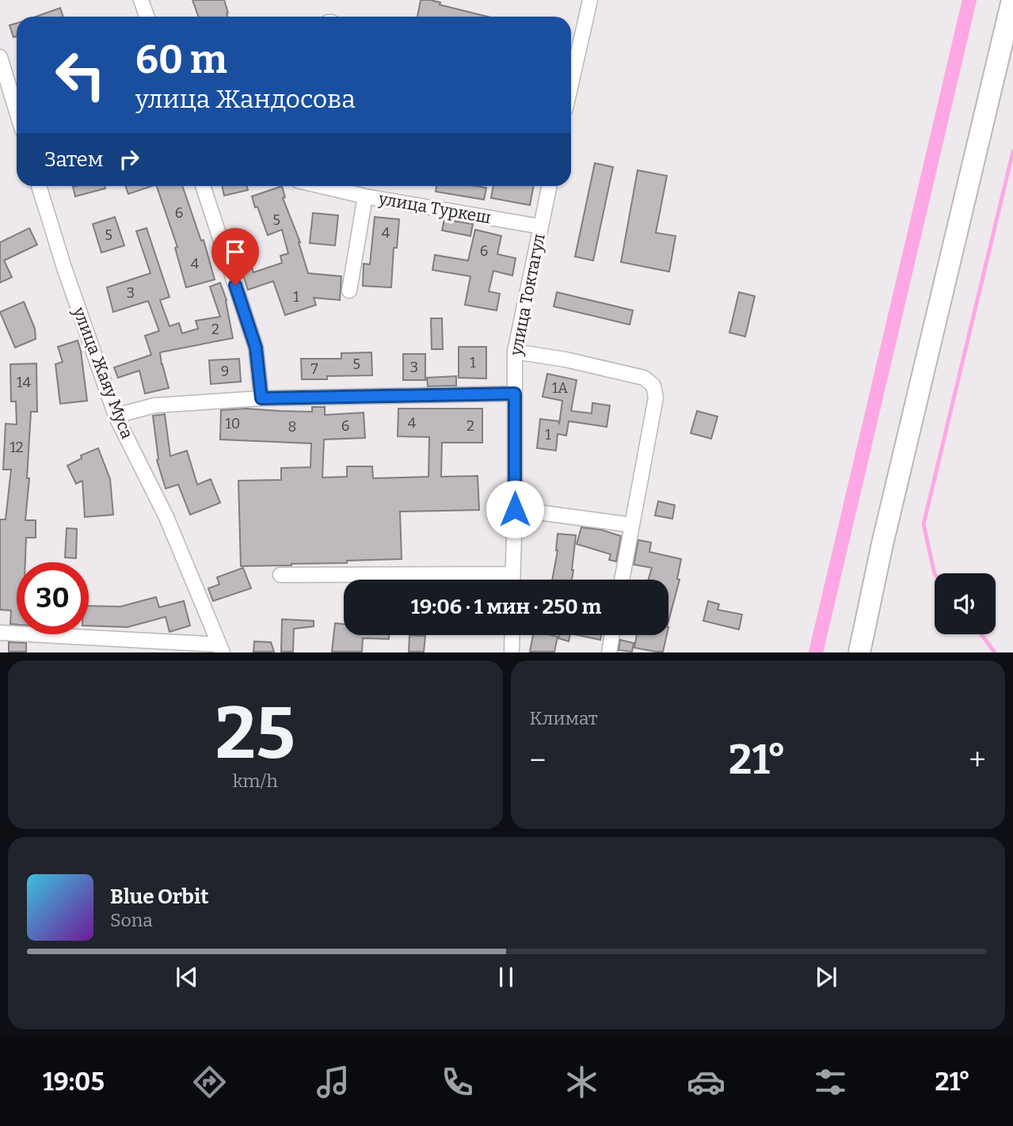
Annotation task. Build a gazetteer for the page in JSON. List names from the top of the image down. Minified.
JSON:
{"streets":{"street":["улица Туркеш","улица Токтагул","улица Жаяу Муса"]},"crossings":[["улица Туркеш","улица Токтагул"]],"house_numbers":["6","5","4","5","6","4","3","1","2","1","5","3","7","9","14","1А","4","10","6","2","8","1","12"],"page":{"turn":["60 m","улица Жандосова"],"then":"Затем","limit":"30","trip":"19:06 · 1 мин · 250 m","tile":[["25","km/h"],"Климат"],"heat":["−","21°","+"],"song":["Blue Orbit","Sona"],"tabs":["19:05","21°"]}}
